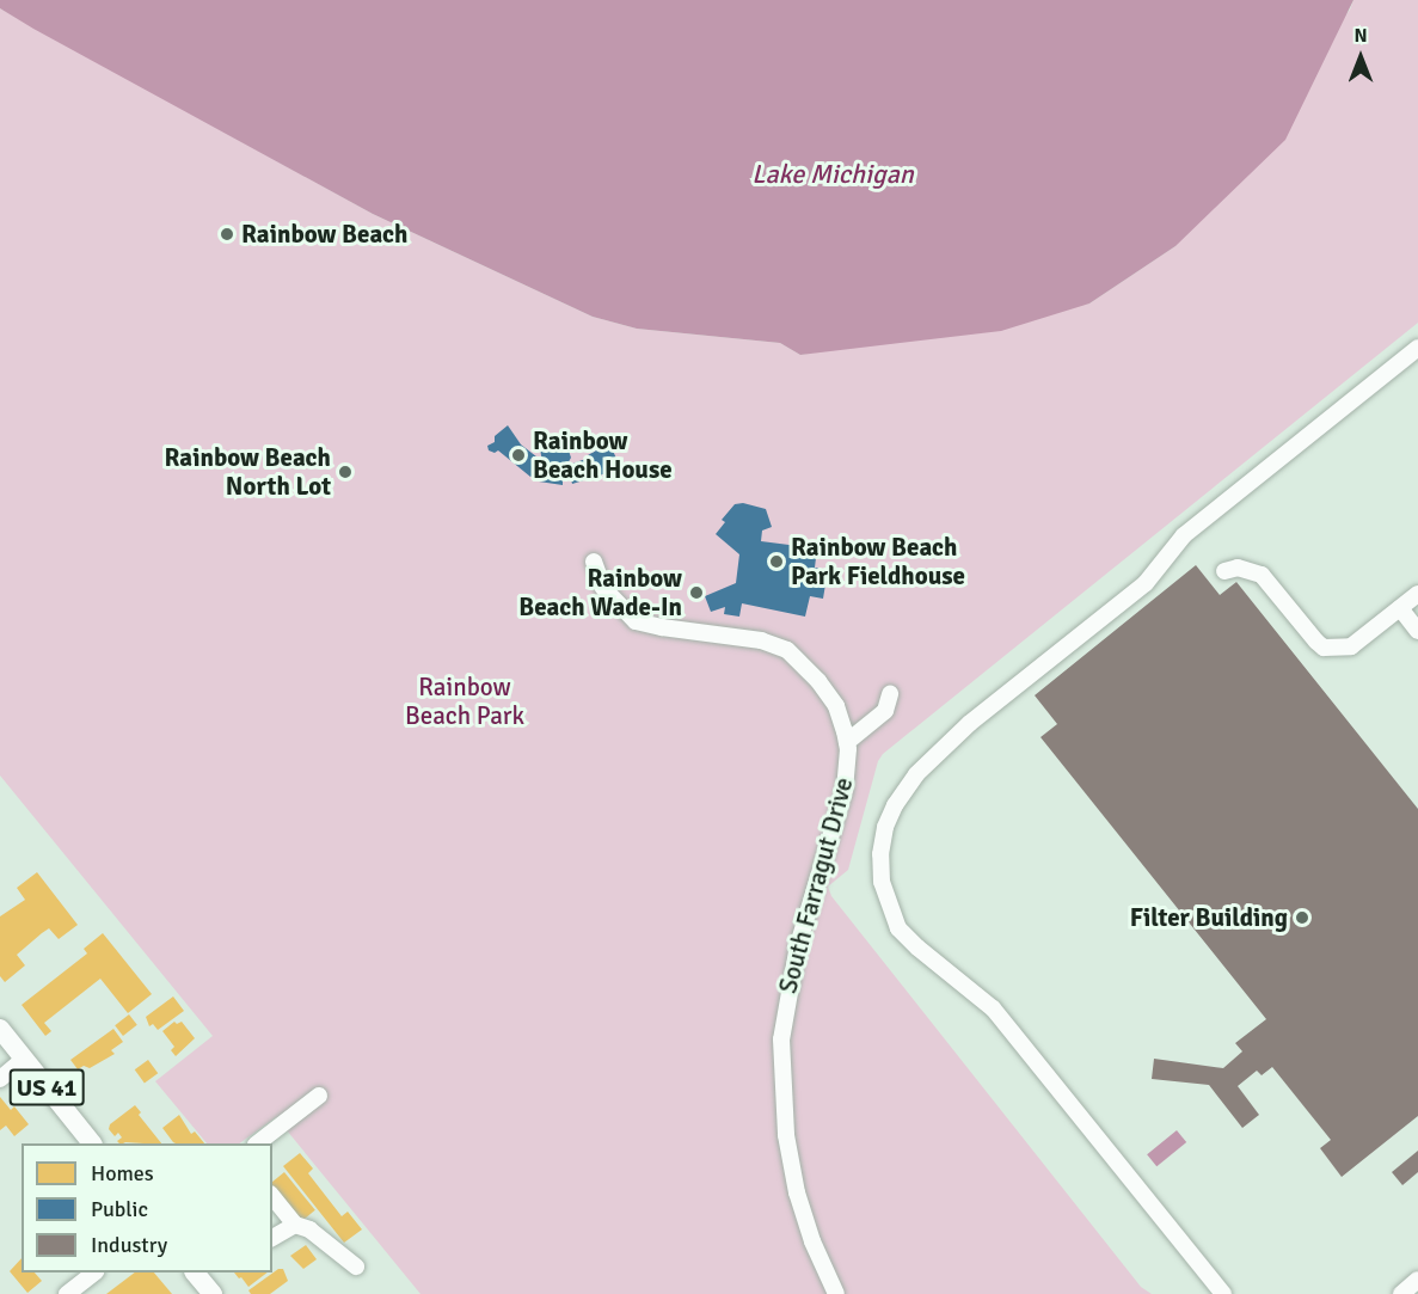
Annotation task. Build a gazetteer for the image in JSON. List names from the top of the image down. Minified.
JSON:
{"streets":{"main road":["US 41"],"street":["South Farragut Drive"]},"water":["Lake Michigan"],"parks":["Rainbow Beach Park"],"places":["Rainbow Beach","Rainbow Beach House","Rainbow Beach North Lot","Rainbow Beach Park Fieldhouse","Rainbow Beach Wade-In","Filter Building"],"legend":["Homes","Public","Industry"],"north":"top"}
